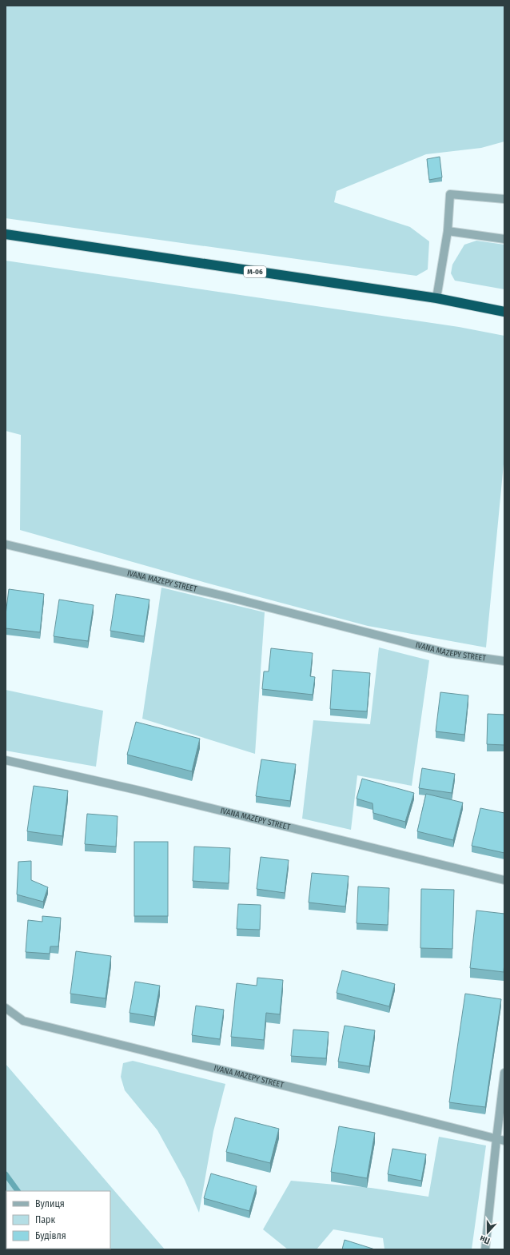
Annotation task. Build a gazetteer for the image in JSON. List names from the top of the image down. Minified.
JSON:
{"streets":{"highway":["М-06"],"street":["IVANA MAZEPY STREET"]},"legend":["Вулиця","Парк","Будівля"],"north":"bottom"}
